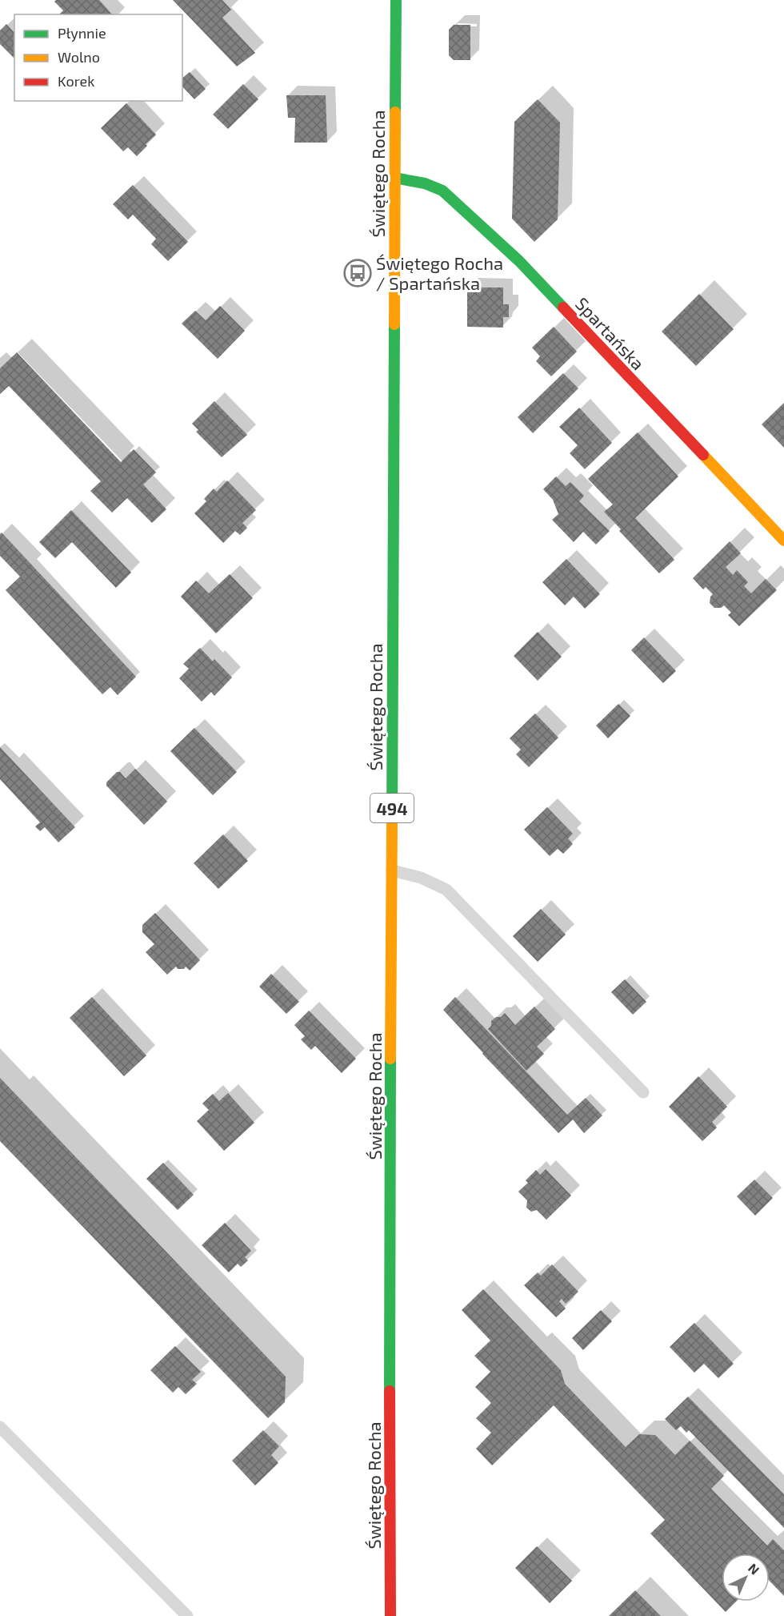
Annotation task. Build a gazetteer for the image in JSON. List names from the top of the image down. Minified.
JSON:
{"streets":{"main road":["Świętego Rocha","Spartańska","494"]},"crossings":[["Świętego Rocha","Spartańska"]],"places":{"bus stop":["Świętego Rocha / Spartańska"]},"legend":["Płynnie","Wolno","Korek"],"north":"top right"}
